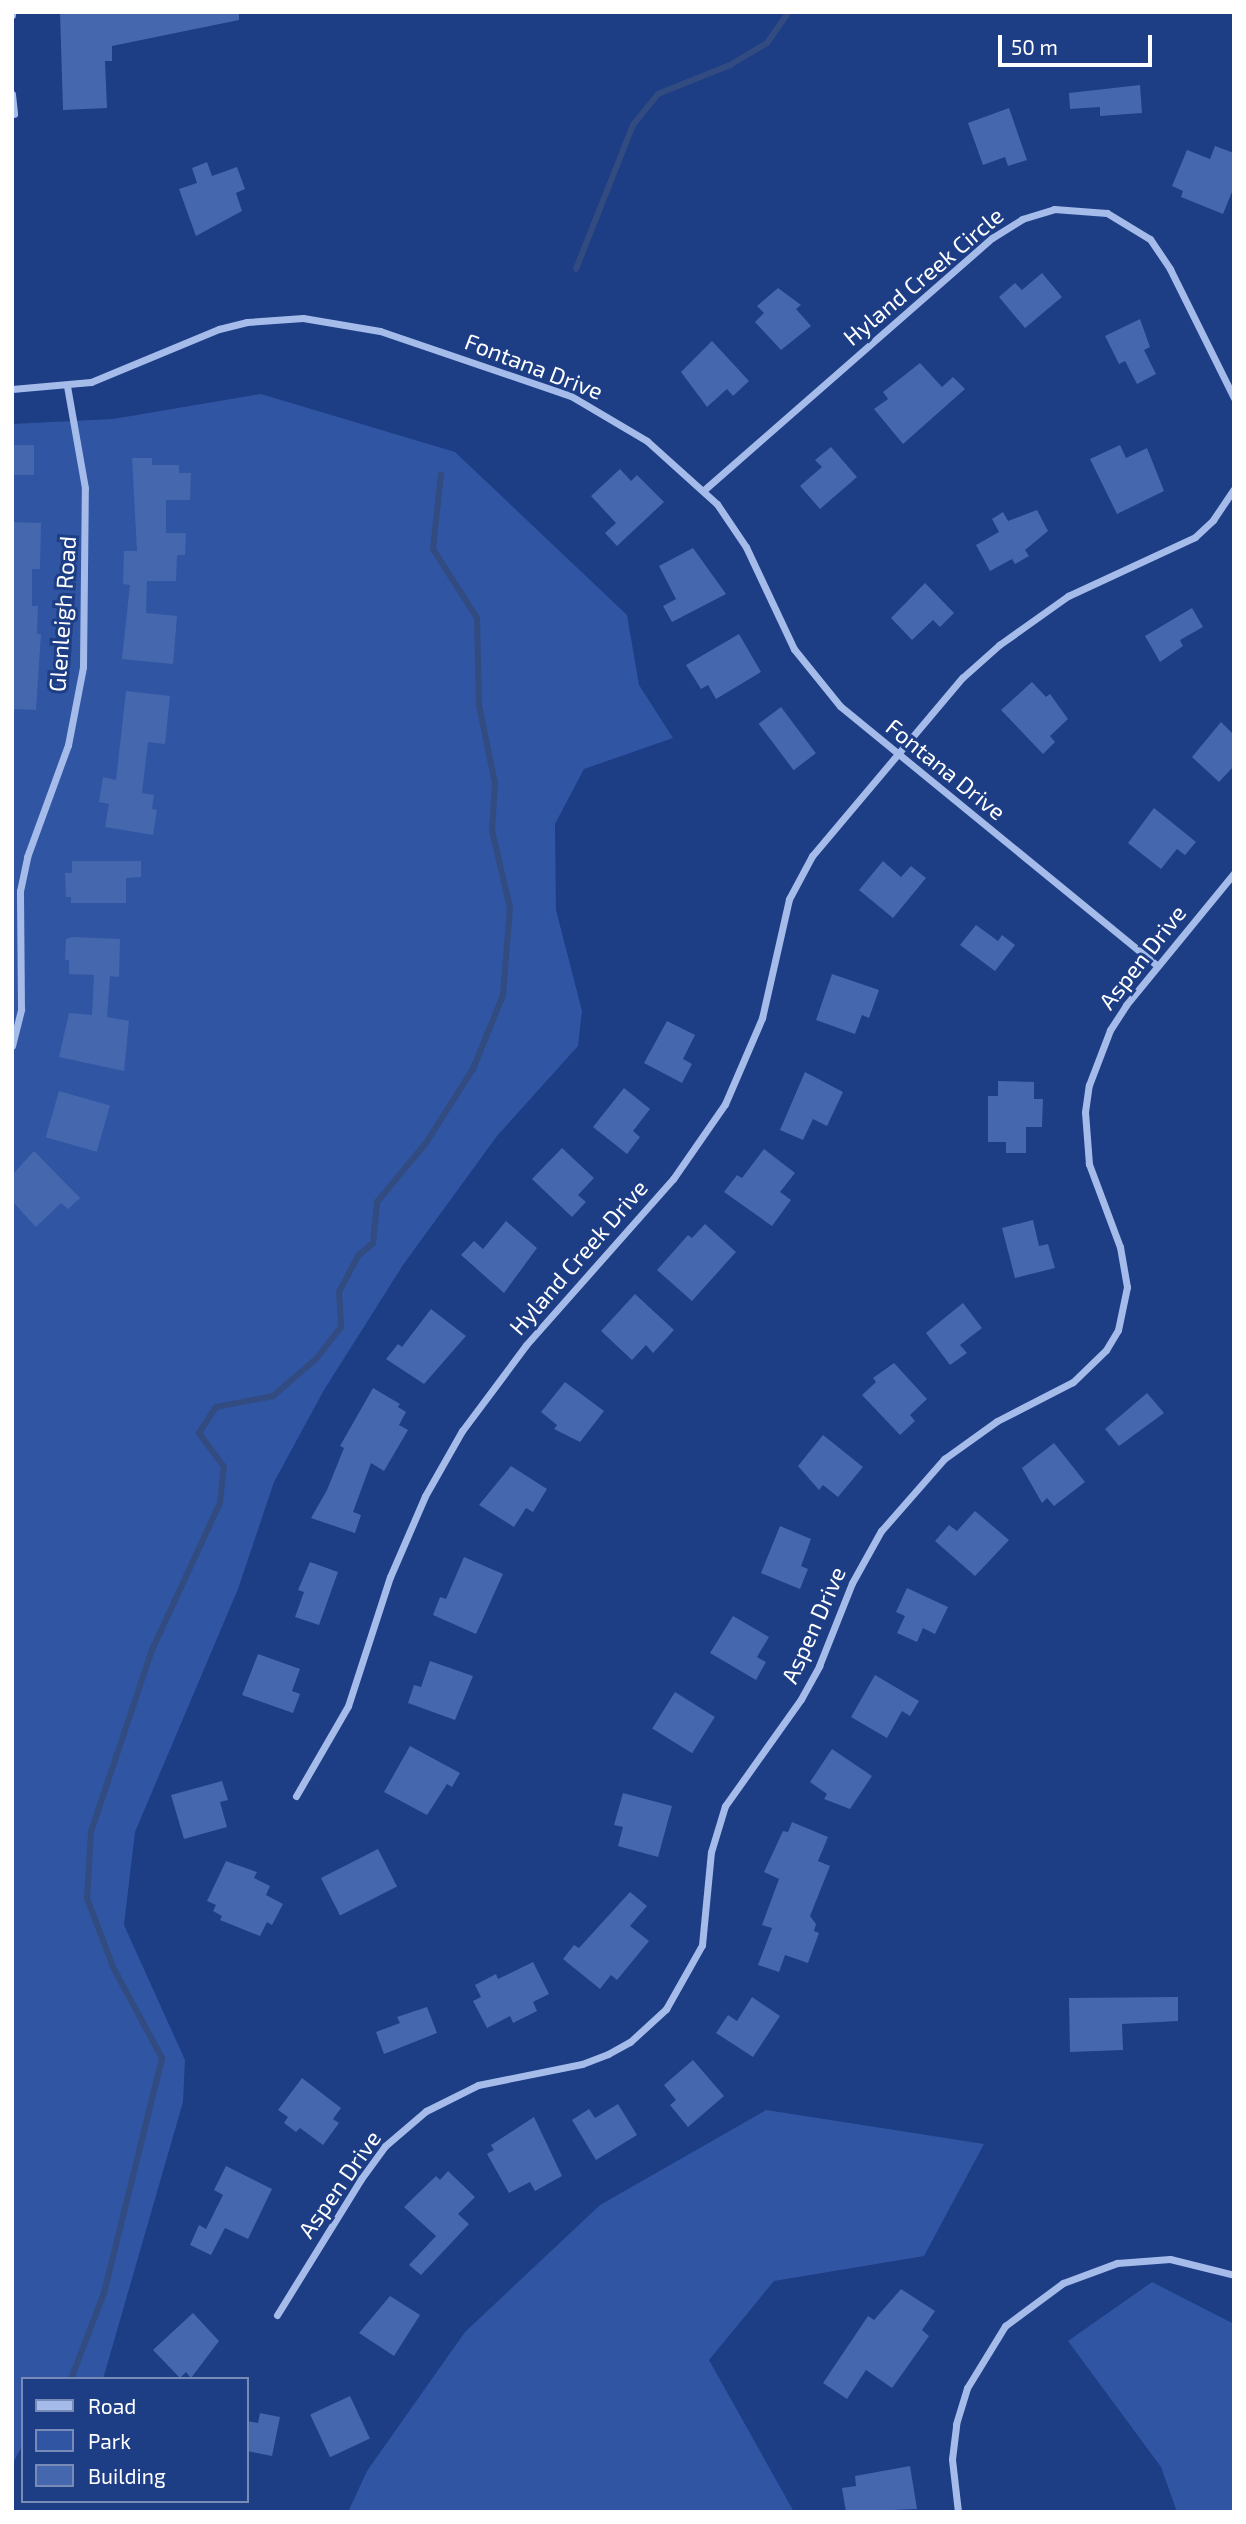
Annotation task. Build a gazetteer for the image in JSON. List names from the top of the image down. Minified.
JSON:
{"streets":{"street":["Hyland Creek Circle","Fontana Drive","Glenleigh Road","Aspen Drive","Hyland Creek Drive"]},"crossings":[["Hyland Creek Circle","Fontana Drive"],["Fontana Drive","Glenleigh Road"],["Fontana Drive","Aspen Drive"],["Fontana Drive","Hyland Creek Drive"]],"legend":["Road","Park","Building"],"scale_bar":"50 m"}
